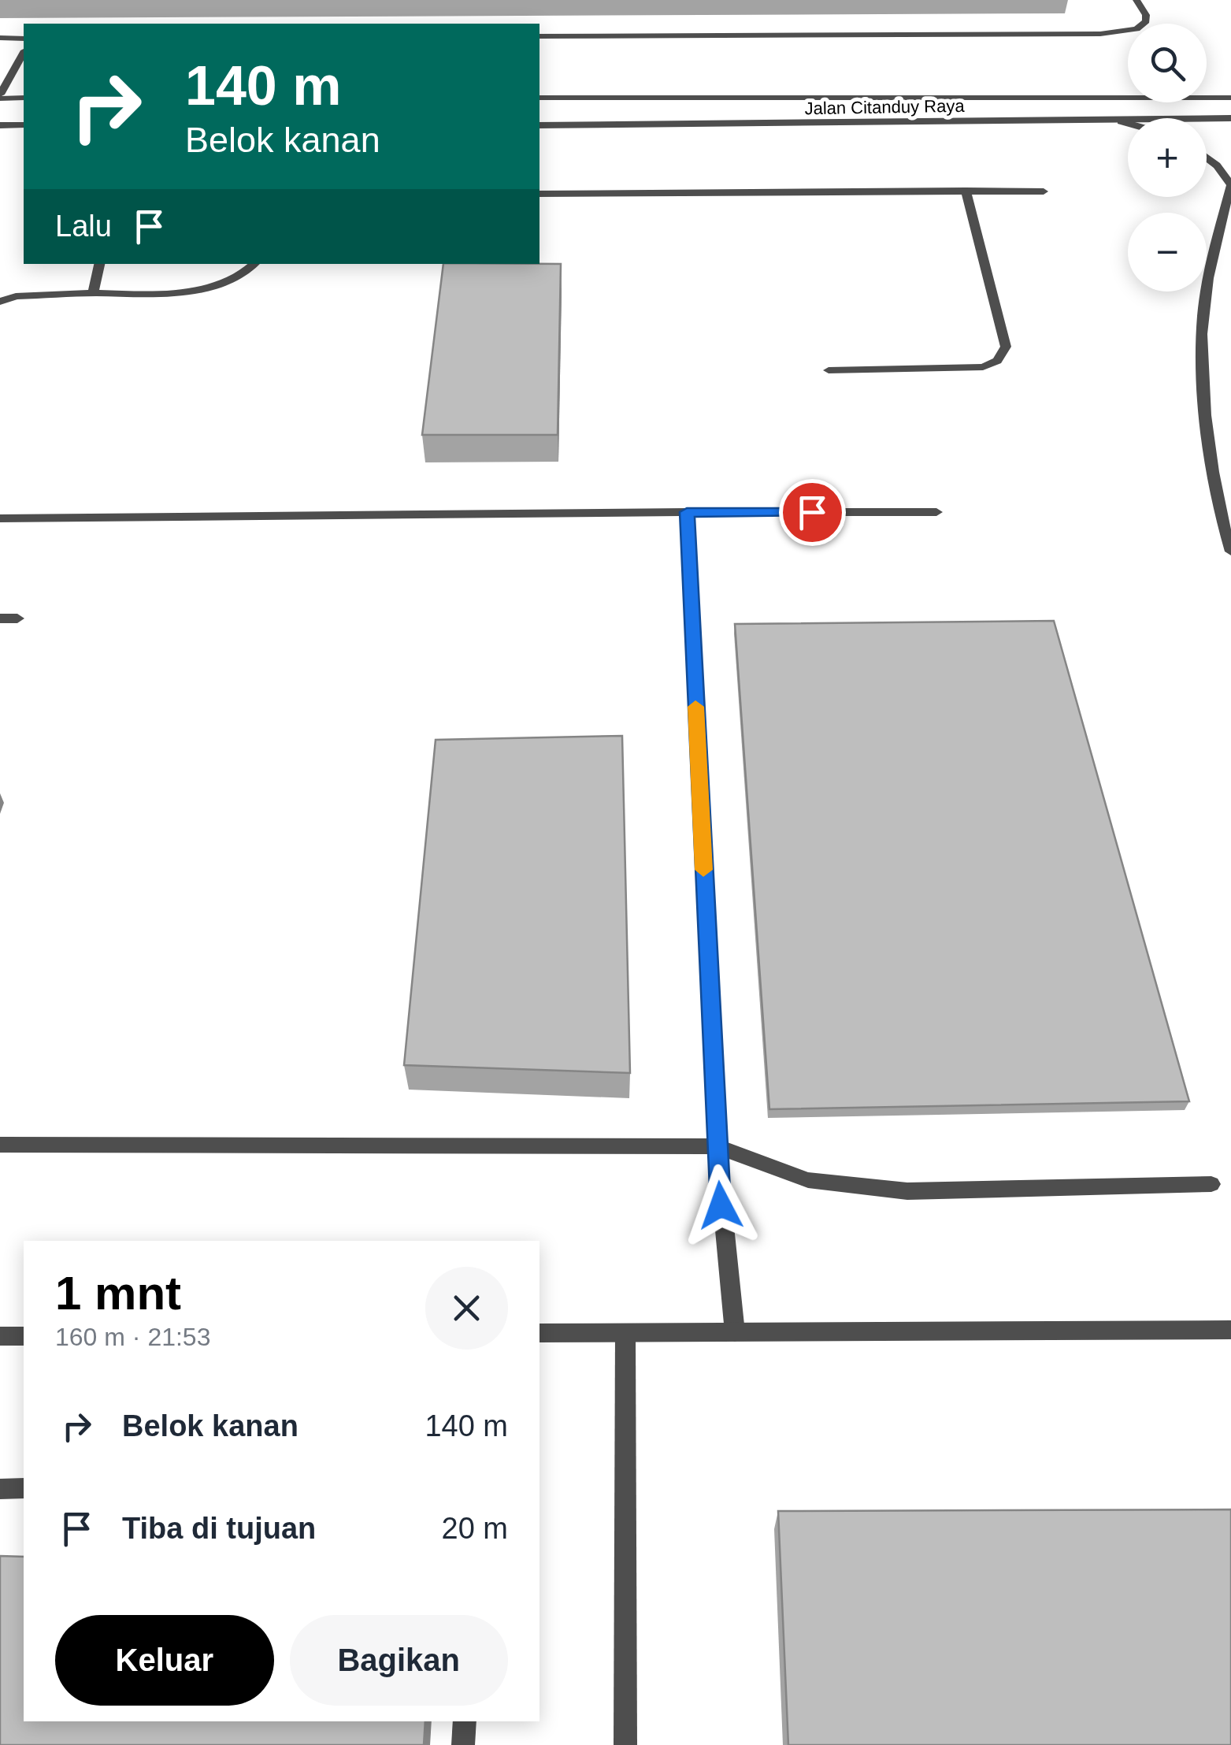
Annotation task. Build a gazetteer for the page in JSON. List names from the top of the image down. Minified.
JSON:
{"streets":{"street":["Jalan Citanduy Raya"]},"page":{"map_buttons":["+","−"],"turn":["140 m","Belok kanan"],"then":"Lalu","heading":["1 mnt","160 m · 21:53"],"list":[{"name":"Belok kanan","value":"140 m"},{"name":"Tiba di tujuan","value":"20 m"}],"buttons":["Keluar","Bagikan"]}}
